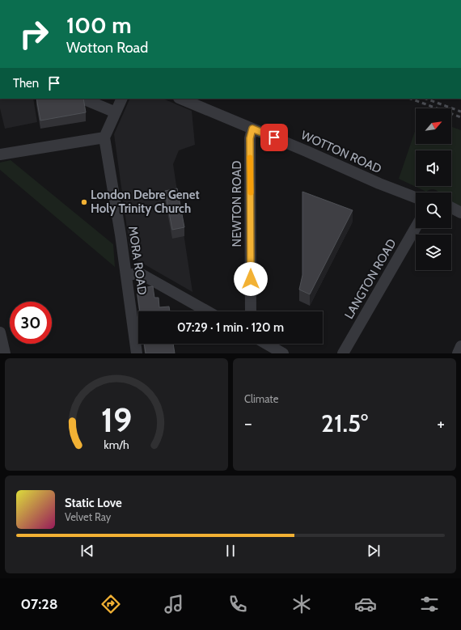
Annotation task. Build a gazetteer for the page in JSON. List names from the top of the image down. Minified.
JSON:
{"streets":{"street":["WOTTON ROAD","NEWTON ROAD","MORA ROAD","LANGTON ROAD"]},"crossings":[["WOTTON ROAD","NEWTON ROAD"]],"places":["London Debre Genet Holy Trinity Church"],"north":"top right","page":{"turn":["100 m","Wotton Road"],"then":"Then","limit":"30","trip":"07:29 · 1 min · 120 m","tile":"Climate","heat":["−","21.5°","+"],"song":["Static Love","Velvet Ray"],"tabs":"07:28","gauge":["19","km/h"]}}
